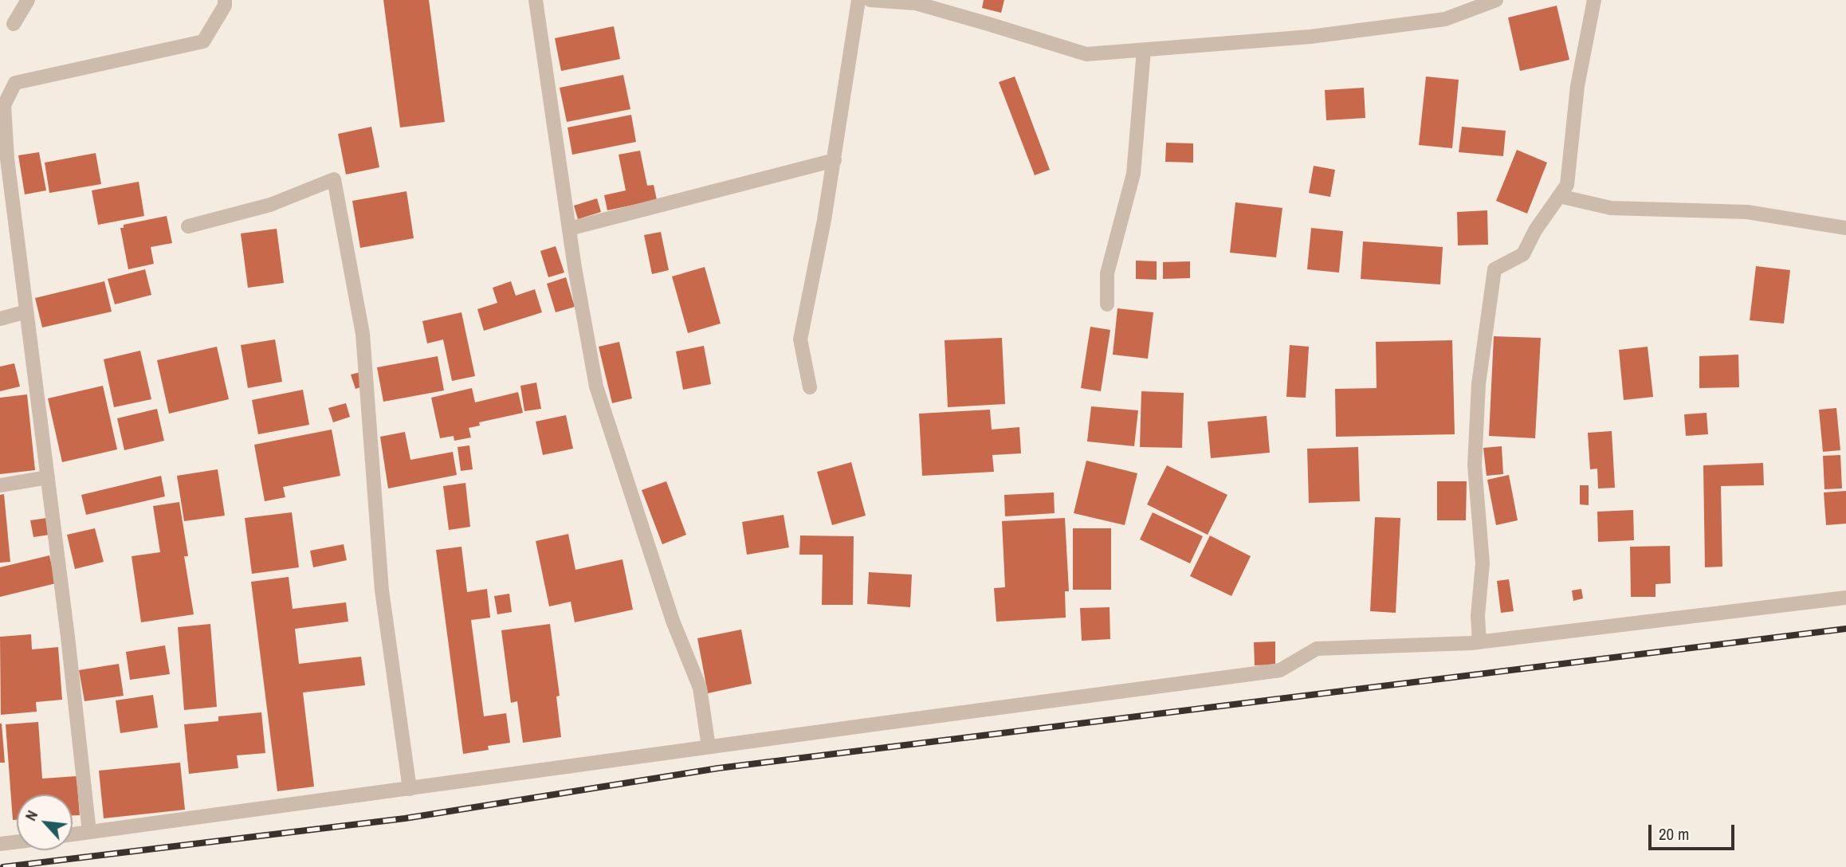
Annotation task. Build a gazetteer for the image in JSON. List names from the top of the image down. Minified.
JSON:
{"scale_bar":"20 m","north":"top left"}
